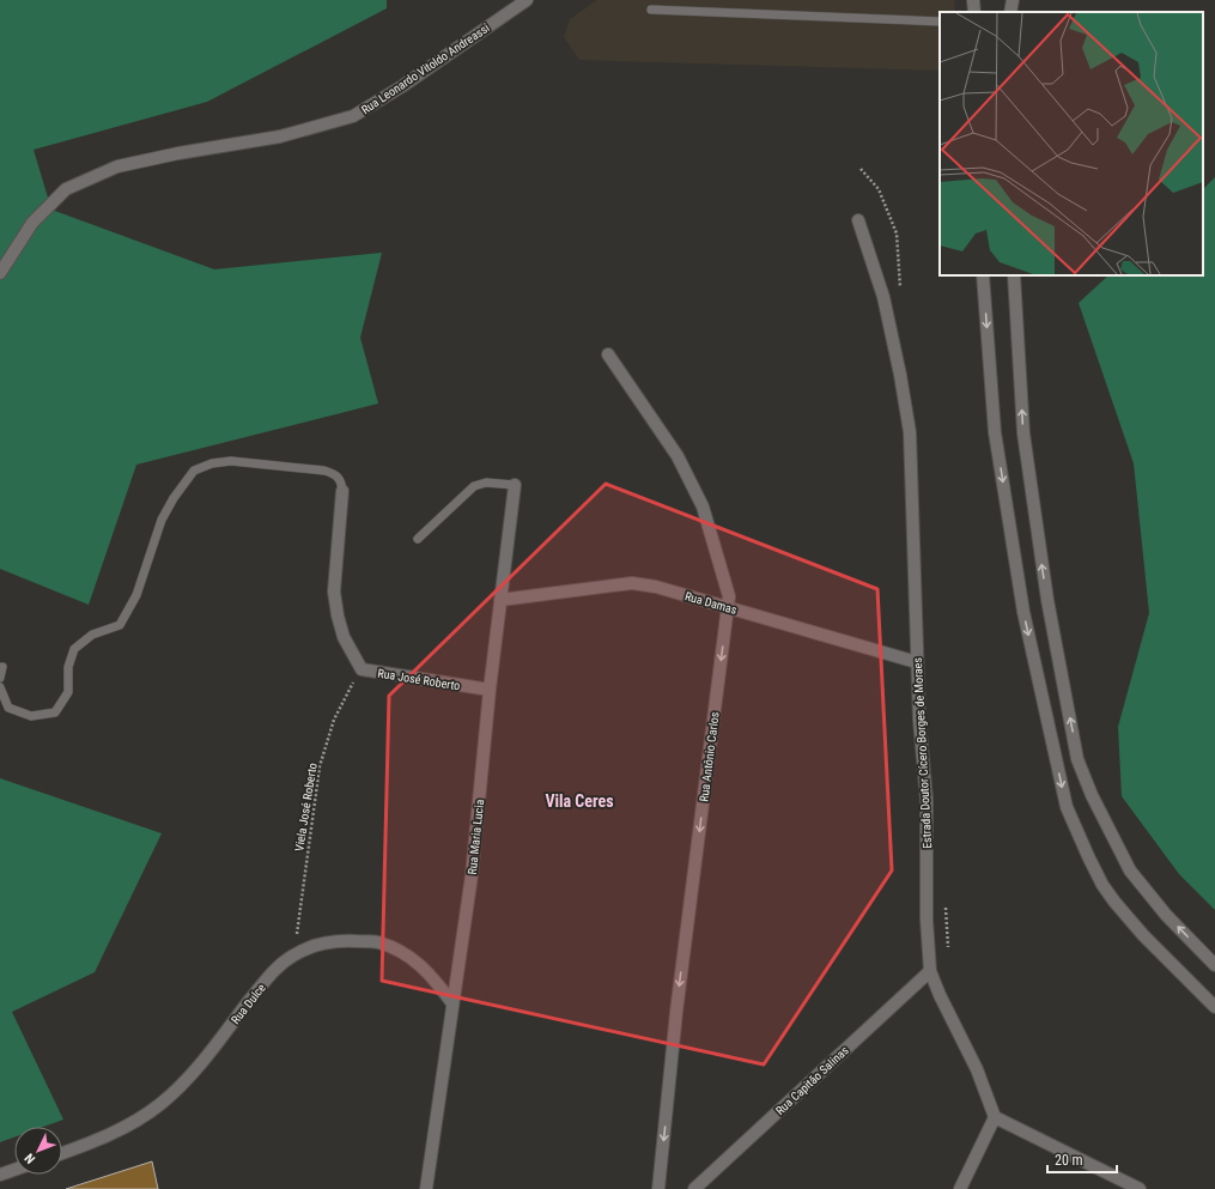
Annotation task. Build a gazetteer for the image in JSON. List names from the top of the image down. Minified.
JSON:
{"streets":{"street":["Rua Leonardo Vitoldo Andreassi","Rua Damas","Rua José Roberto","Estrada Doutor Cícero Borges de Moraes","Rua Antônio Carlos","Rua Maria Lucia","Rua Dulce","Rua Capitão Salinas"],"path":["Viela José Roberto"]},"crossings":[["Rua Damas","Estrada Doutor Cícero Borges de Moraes"],["Rua Damas","Rua Antônio Carlos"],["Rua Damas","Rua Maria Lucia"],["Rua José Roberto","Viela José Roberto"],["Rua José Roberto","Rua Maria Lucia"],["Estrada Doutor Cícero Borges de Moraes","Rua Capitão Salinas"],["Viela José Roberto","Rua Dulce"],["Rua Maria Lucia","Rua Dulce"]],"one_way":["Rua Antônio Carlos"],"districts":["Vila Ceres"],"scale_bar":"20 m","north":"bottom left"}
